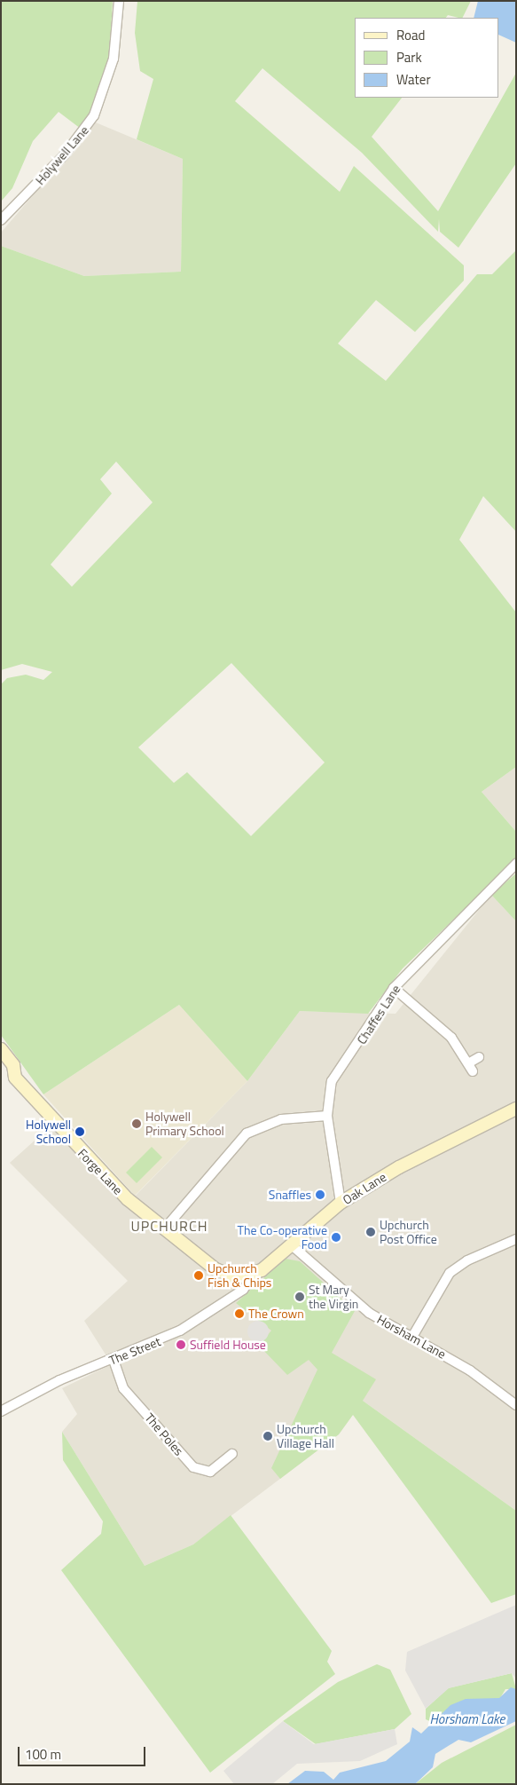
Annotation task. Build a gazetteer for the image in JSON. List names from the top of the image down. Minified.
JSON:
{"streets":{"street":["Holywell Lane","Chaffes Lane","Forge Lane","Oak Lane","Horsham Lane","The Street","The Poles"]},"crossings":[["Chaffes Lane","Oak Lane"],["Forge Lane","Oak Lane"],["Oak Lane","Horsham Lane"],["Oak Lane","The Street"],["The Street","The Poles"]],"districts":["UPCHURCH"],"water":["Horsham Lake"],"places":["Holywell Primary School","Holywell School","Snaffles","Upchurch Post Office","The Co-operative Food","Upchurch Fish & Chips","St Mary the Virgin","The Crown","Suffield House","Upchurch Village Hall"],"legend":["Road","Park","Water"],"scale_bar":"100 m"}
